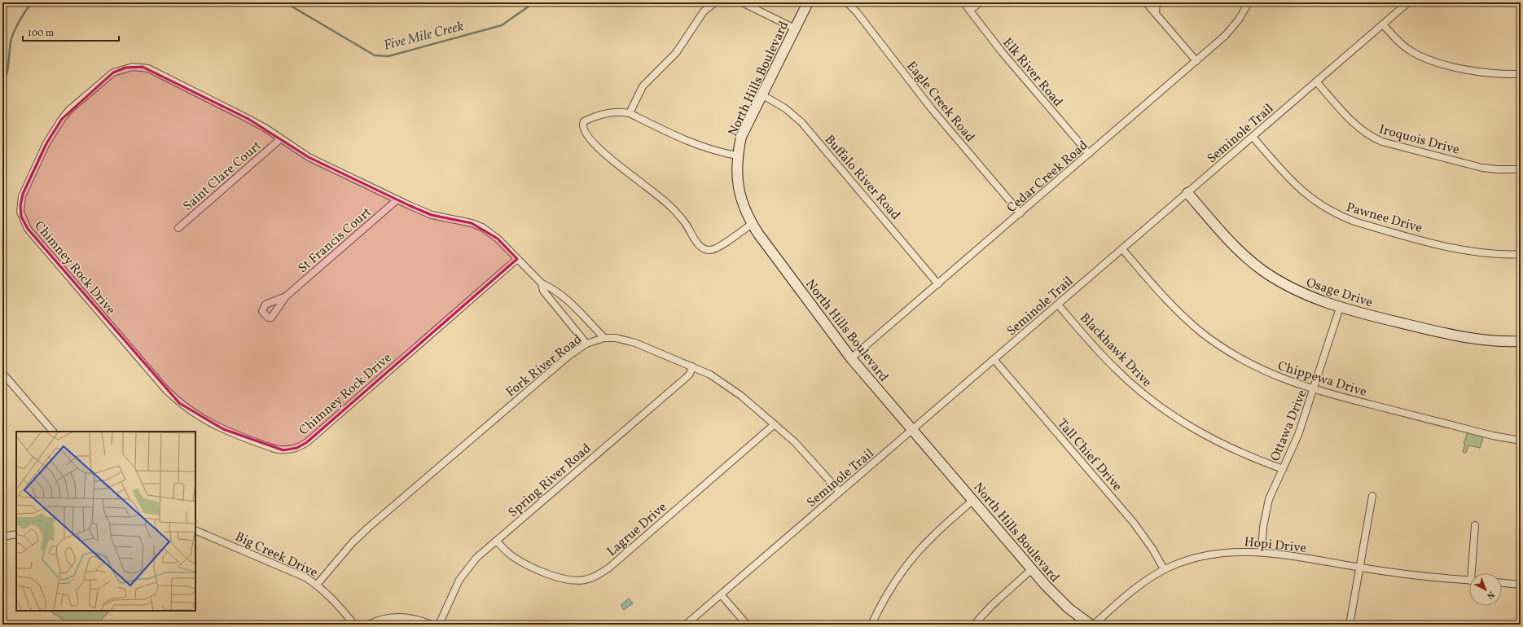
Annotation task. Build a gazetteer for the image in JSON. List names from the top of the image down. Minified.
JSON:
{"streets":{"street":["Elk River Road","North Hills Boulevard","Eagle Creek Road","Seminole Trail","Iroquois Drive","Saint Clare Court","Cedar Creek Road","Buffalo River Road","Pawnee Drive","St Francis Court","Chimney Rock Drive","Osage Drive","Blackhawk Drive","Fork River Road","Chippewa Drive","Ottawa Drive","Tall Chief Drive","Spring River Road","Lagrue Drive","Hopi Drive","Big Creek Drive"]},"crossings":[["Elk River Road","Cedar Creek Road"],["North Hills Boulevard","Seminole Trail"],["North Hills Boulevard","Cedar Creek Road"],["North Hills Boulevard","Buffalo River Road"],["North Hills Boulevard","Hopi Drive"],["Eagle Creek Road","Cedar Creek Road"],["Seminole Trail","Iroquois Drive"],["Seminole Trail","Pawnee Drive"],["Seminole Trail","Osage Drive"],["Seminole Trail","Blackhawk Drive"],["Seminole Trail","Fork River Road"],["Seminole Trail","Chippewa Drive"],["Seminole Trail","Tall Chief Drive"],["Saint Clare Court","Chimney Rock Drive"],["Cedar Creek Road","Buffalo River Road"],["St Francis Court","Chimney Rock Drive"],["Chimney Rock Drive","Fork River Road"],["Osage Drive","Ottawa Drive"],["Blackhawk Drive","Ottawa Drive"],["Fork River Road","Spring River Road"],["Fork River Road","Lagrue Drive"],["Fork River Road","Big Creek Drive"],["Chippewa Drive","Ottawa Drive"],["Ottawa Drive","Hopi Drive"],["Tall Chief Drive","Hopi Drive"],["Spring River Road","Lagrue Drive"]],"water":["Five Mile Creek"],"scale_bar":"100 m","north":"bottom right"}
